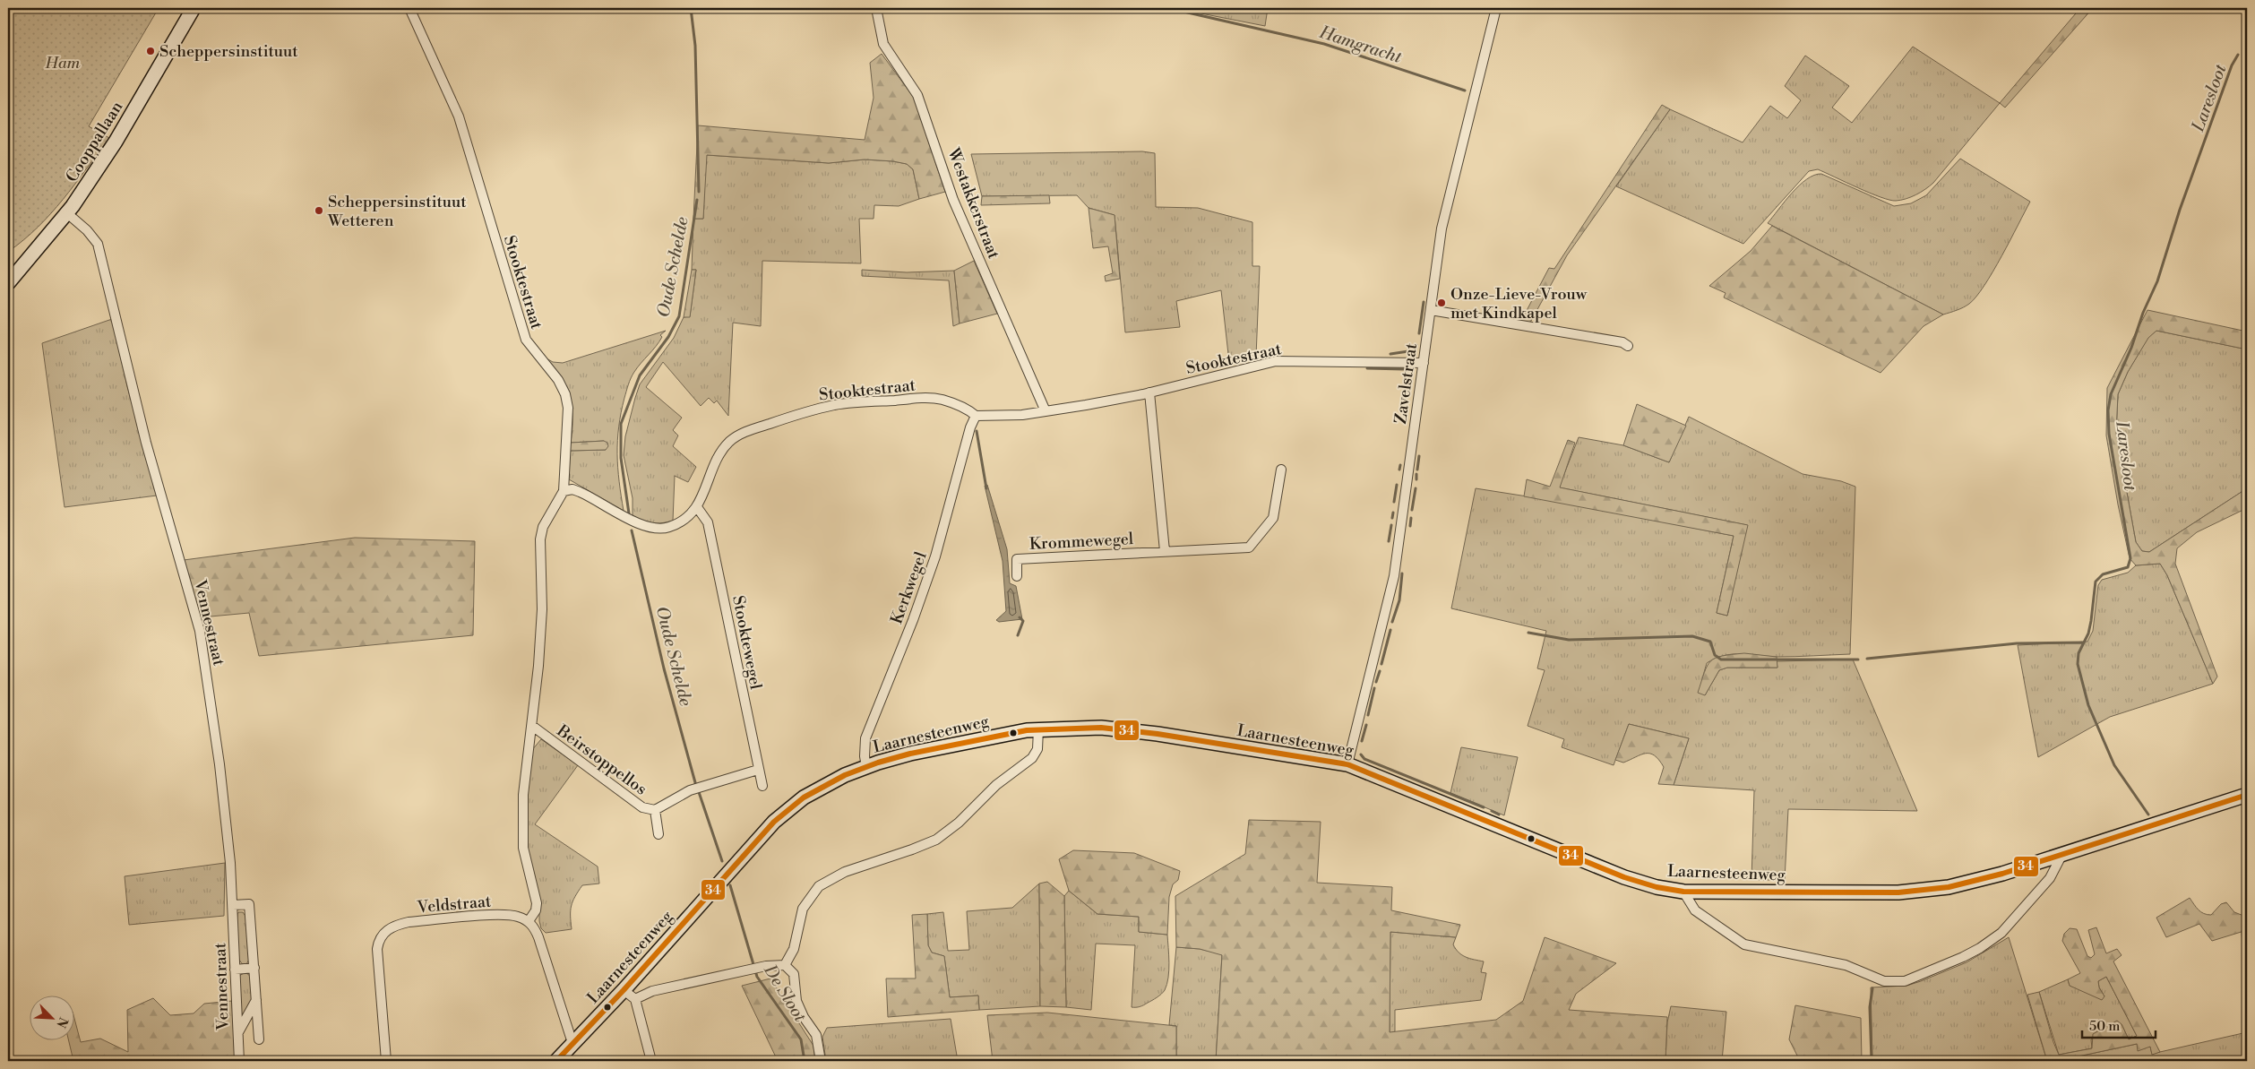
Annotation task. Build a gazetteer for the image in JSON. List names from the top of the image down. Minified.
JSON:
{"streets":{"street":["Cooppallaan","Westakkerstraat","Stooktestraat","Zavelstraat","Krommewegel","Kerkwegel","Vennestraat","Stooktewegel","Laarnesteenweg","Beirstoppellos","Veldstraat"]},"crossings":[["Cooppallaan","Vennestraat"],["Westakkerstraat","Stooktestraat"],["Stooktestraat","Zavelstraat"],["Stooktestraat","Kerkwegel"],["Stooktestraat","Stooktewegel"],["Stooktestraat","Beirstoppellos"],["Zavelstraat","Laarnesteenweg"],["Kerkwegel","Laarnesteenweg"],["Stooktewegel","Beirstoppellos"],["Beirstoppellos","Veldstraat"]],"water":["Hamgracht","Laresloot","Oude Schelde","De Sloot"],"parks":["Ham"],"places":["Scheppersinstituut","Scheppersinstituut Wetteren","Onze-Lieve-Vrouw met Kindkapel"],"lines":["transit line 34"],"scale_bar":"50 m","north":"bottom right"}
